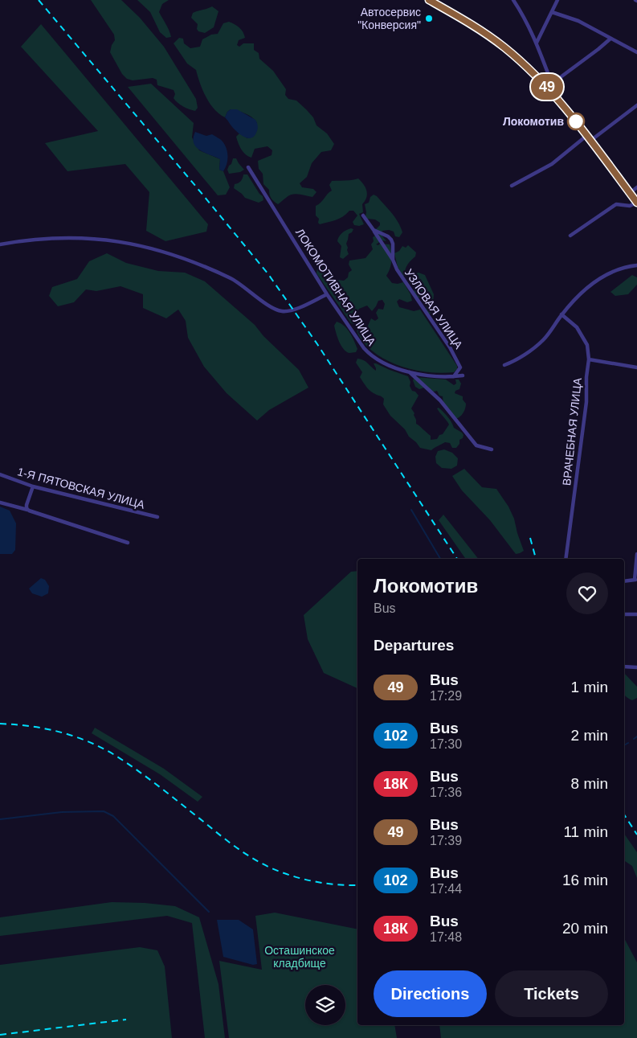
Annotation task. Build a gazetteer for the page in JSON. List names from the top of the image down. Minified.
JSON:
{"streets":{"street":["ЛОКОМОТИВНАЯ УЛИЦА","УЗЛОВАЯ УЛИЦА","ВРАЧЕБНАЯ УЛИЦА","1-Я ПЯТОВСКАЯ УЛИЦА"]},"crossings":[["ЛОКОМОТИВНАЯ УЛИЦА","УЗЛОВАЯ УЛИЦА"]],"parks":["Осташинское кладбище"],"places":["Автосервис \"Конверсия\"","Локомотив"],"lines":["bus line 49"],"page":{"on_map":"49","heading":[["Локомотив","Bus"],"Departures"],"list":[{"mark":"49","name":"Bus","note":"17:29","value":"1 min"},{"mark":"102","name":"Bus","note":"17:30","value":"2 min"},{"mark":"18К","name":"Bus","note":"17:36","value":"8 min"},{"mark":"49","name":"Bus","note":"17:39","value":"11 min"},{"mark":"102","name":"Bus","note":"17:44","value":"16 min"},{"mark":"18К","name":"Bus","note":"17:48","value":"20 min"}],"buttons":["Directions","Tickets"]}}
